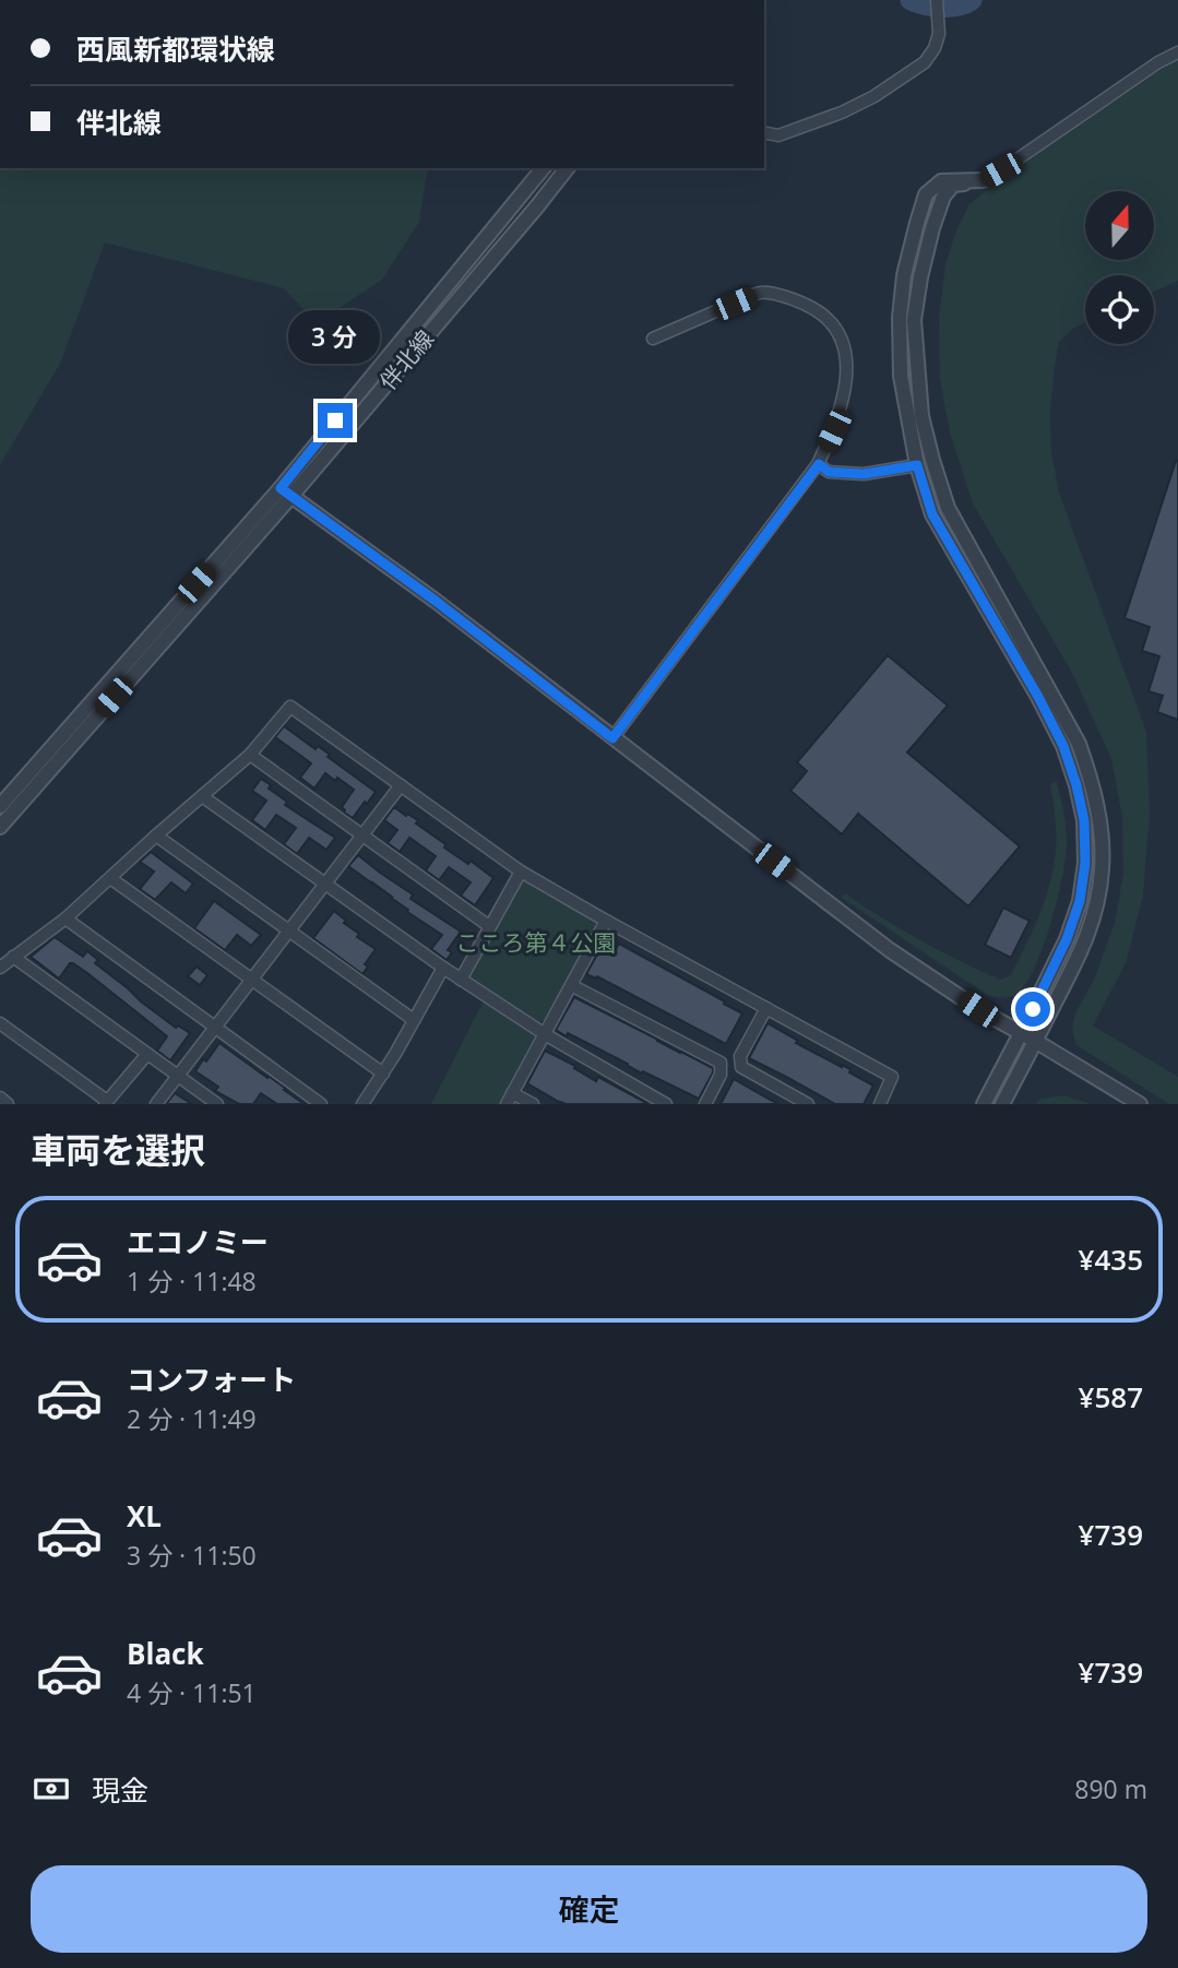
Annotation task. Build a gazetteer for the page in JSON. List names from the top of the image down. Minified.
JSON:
{"streets":{"street":["伴北線"]},"parks":["こころ第４公園"],"north":"top","page":{"banner":["西風新都環状線","伴北線"],"bubble":"3 分","heading":"車両を選択","list":[{"name":"エコノミー","note":"1 分 · 11:48","value":"¥435"},{"name":"コンフォート","note":"2 分 · 11:49","value":"¥587"},{"name":"XL","note":"3 分 · 11:50","value":"¥739"},{"name":"Black","note":"4 分 · 11:51","value":"¥739"}],"pay":["現金","890 m"],"buttons":"確定"}}
